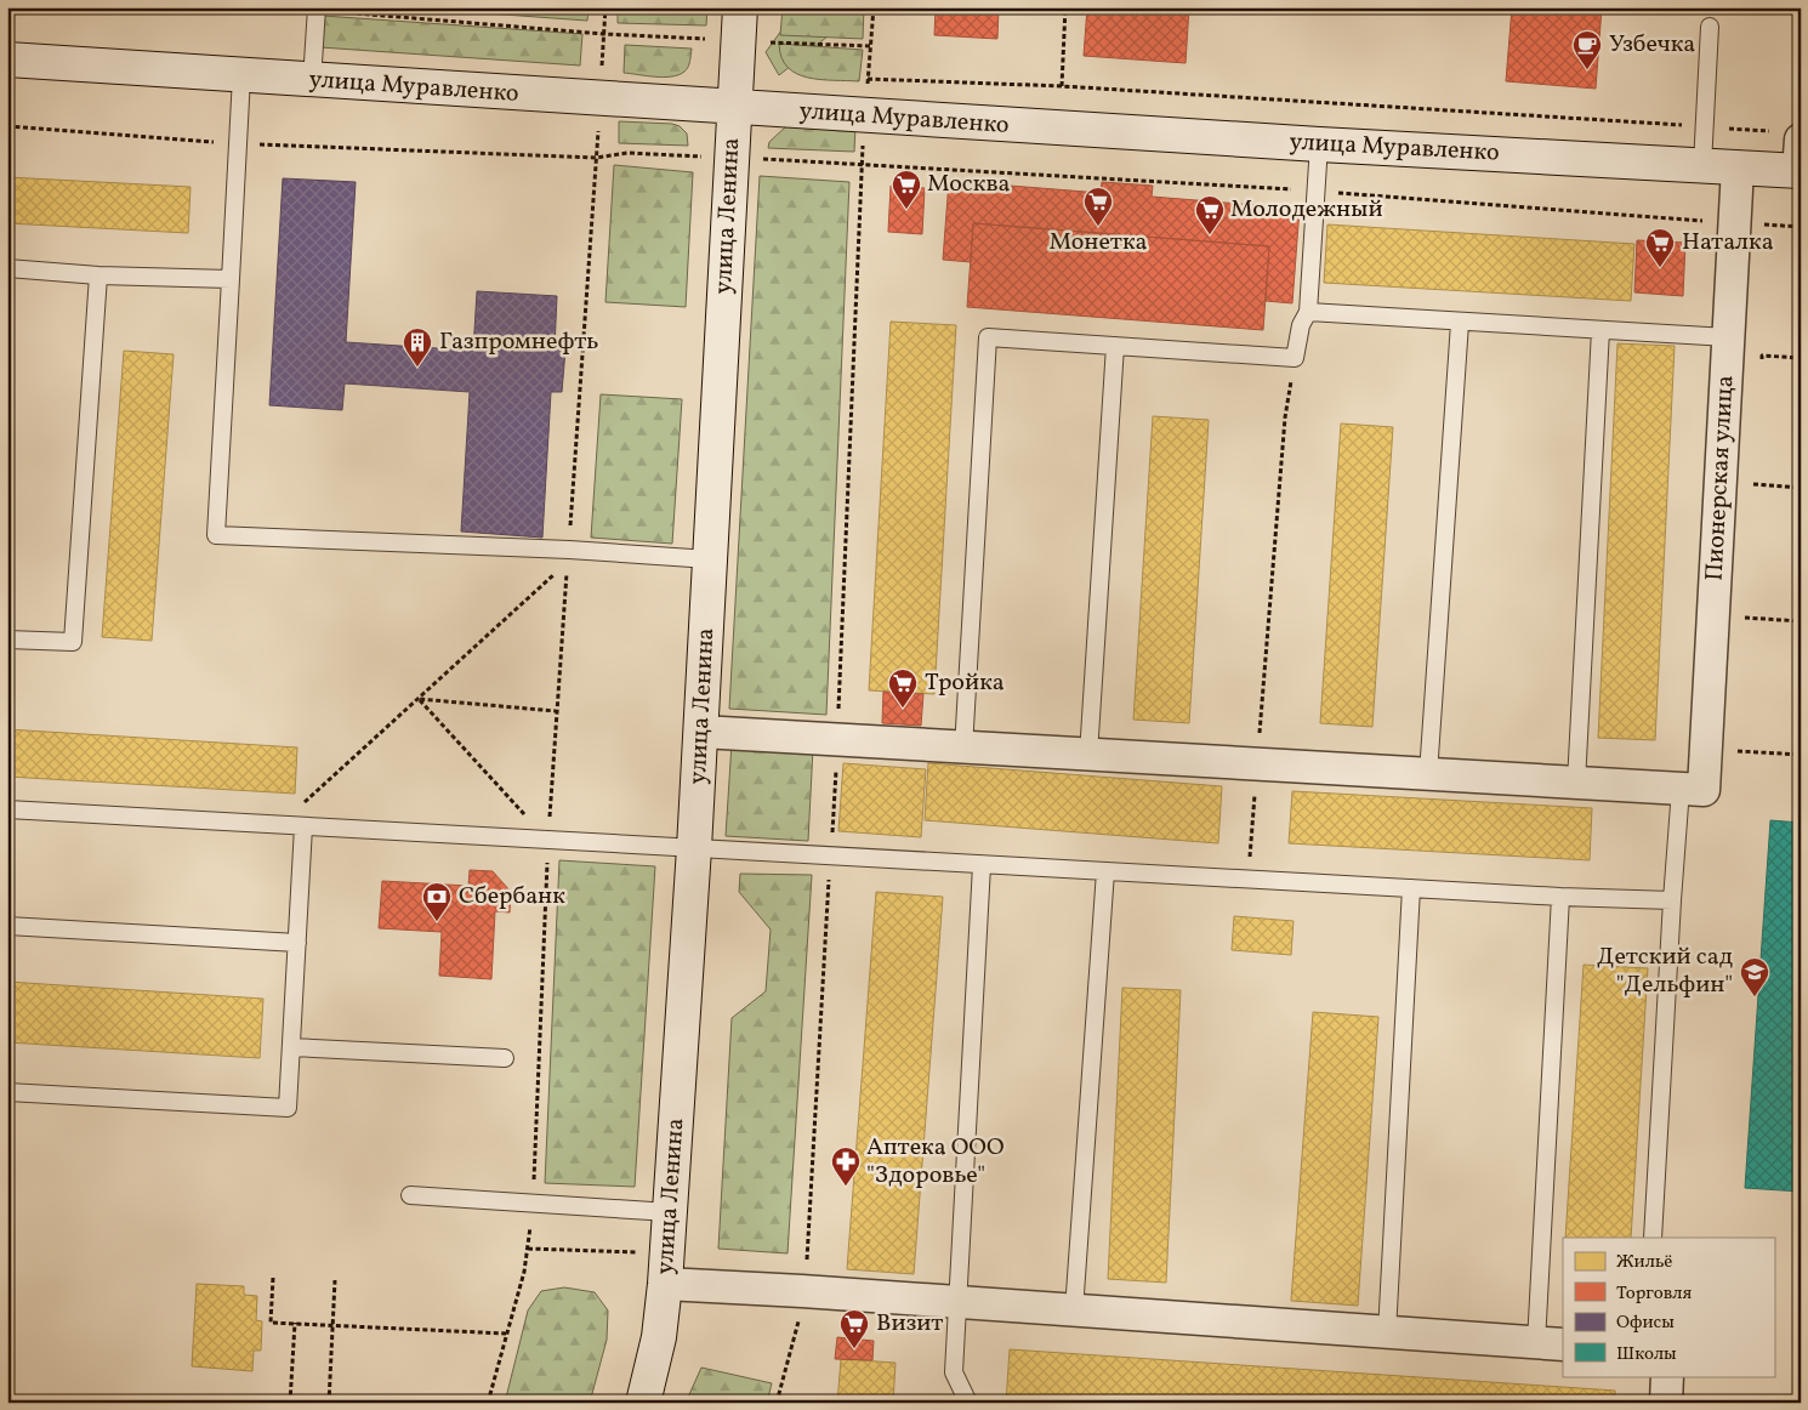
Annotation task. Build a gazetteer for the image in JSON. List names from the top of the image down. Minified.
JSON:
{"streets":{"street":["улица Муравленко","улица Ленина","Пионерская улица"]},"crossings":[["улица Муравленко","улица Ленина"],["улица Муравленко","Пионерская улица"]],"places":{"cafe":["Узбечка"],"supermarket":["Москва","Монетка","Молодежный","Наталка","Тройка","Визит"],"building":["Газпромнефть"],"bank":["Сбербанк"],"school or university":["Детский сад \"Дельфин\""],"pharmacy":["Аптека ООО \"Здоровье\""]},"legend":["Жильё","Торговля","Офисы","Школы"]}
